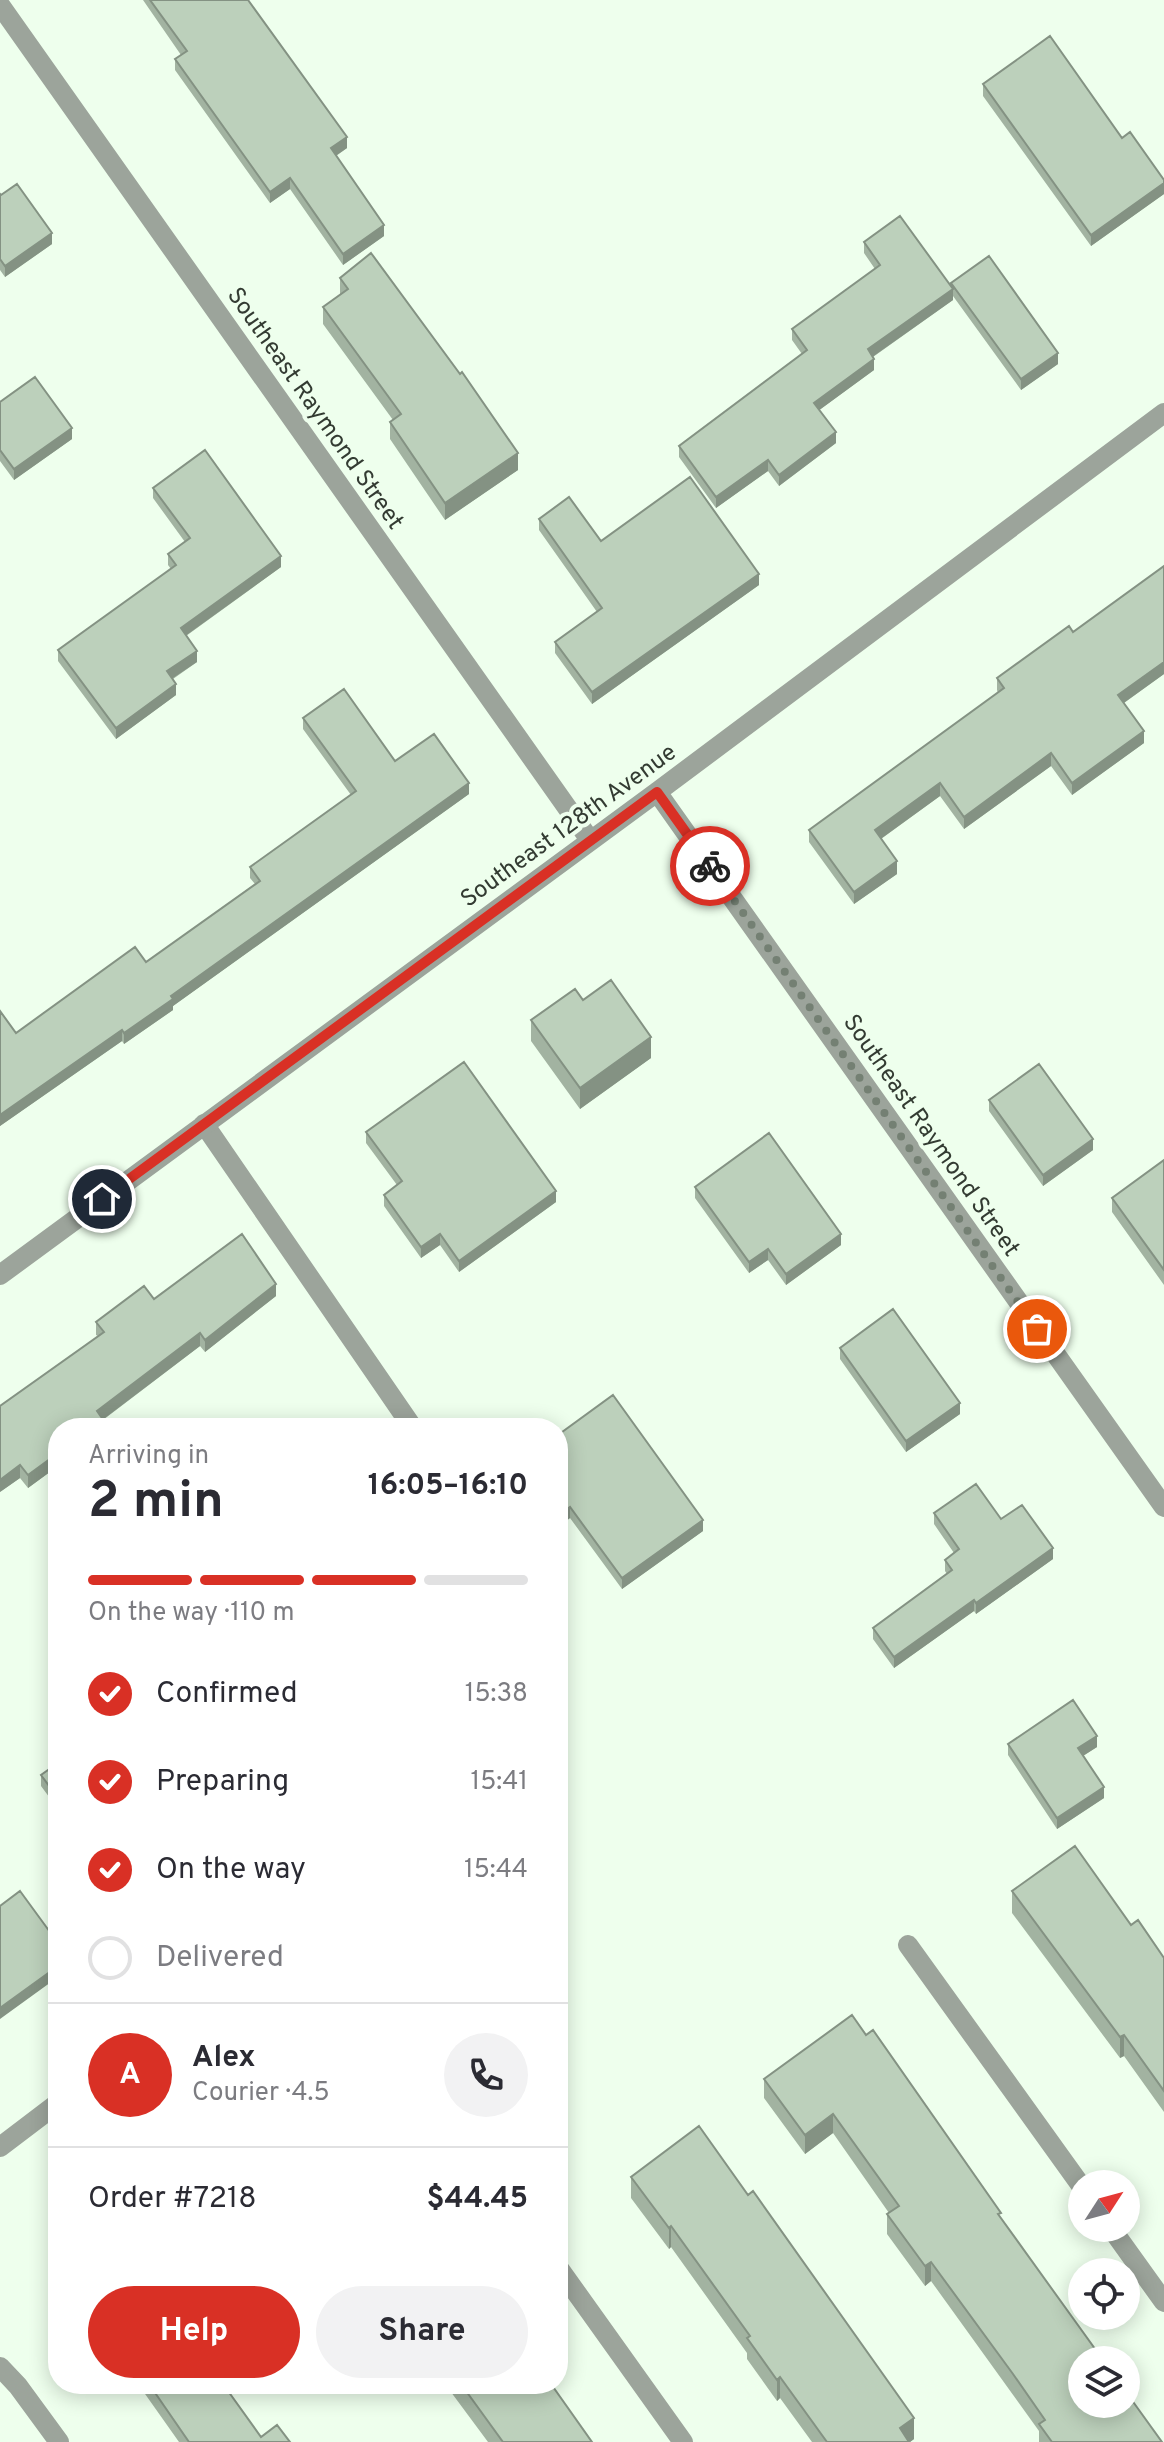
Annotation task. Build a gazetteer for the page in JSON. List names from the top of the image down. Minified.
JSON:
{"streets":{"street":["Southeast Raymond Street","Southeast 128th Avenue"]},"crossings":[["Southeast Raymond Street","Southeast 128th Avenue"]],"north":"top right","page":{"heading":["2 min","Arriving in","16:05–16:10"],"panel":["Alex","Courier · 4.5","Order #7218","$44.45"],"bar":"On the way · 110 m","list":[["Confirmed","15:38"],["Preparing","15:41"],["On the way","15:44"],"Delivered"],"round":"A","buttons":["Help","Share"]}}
